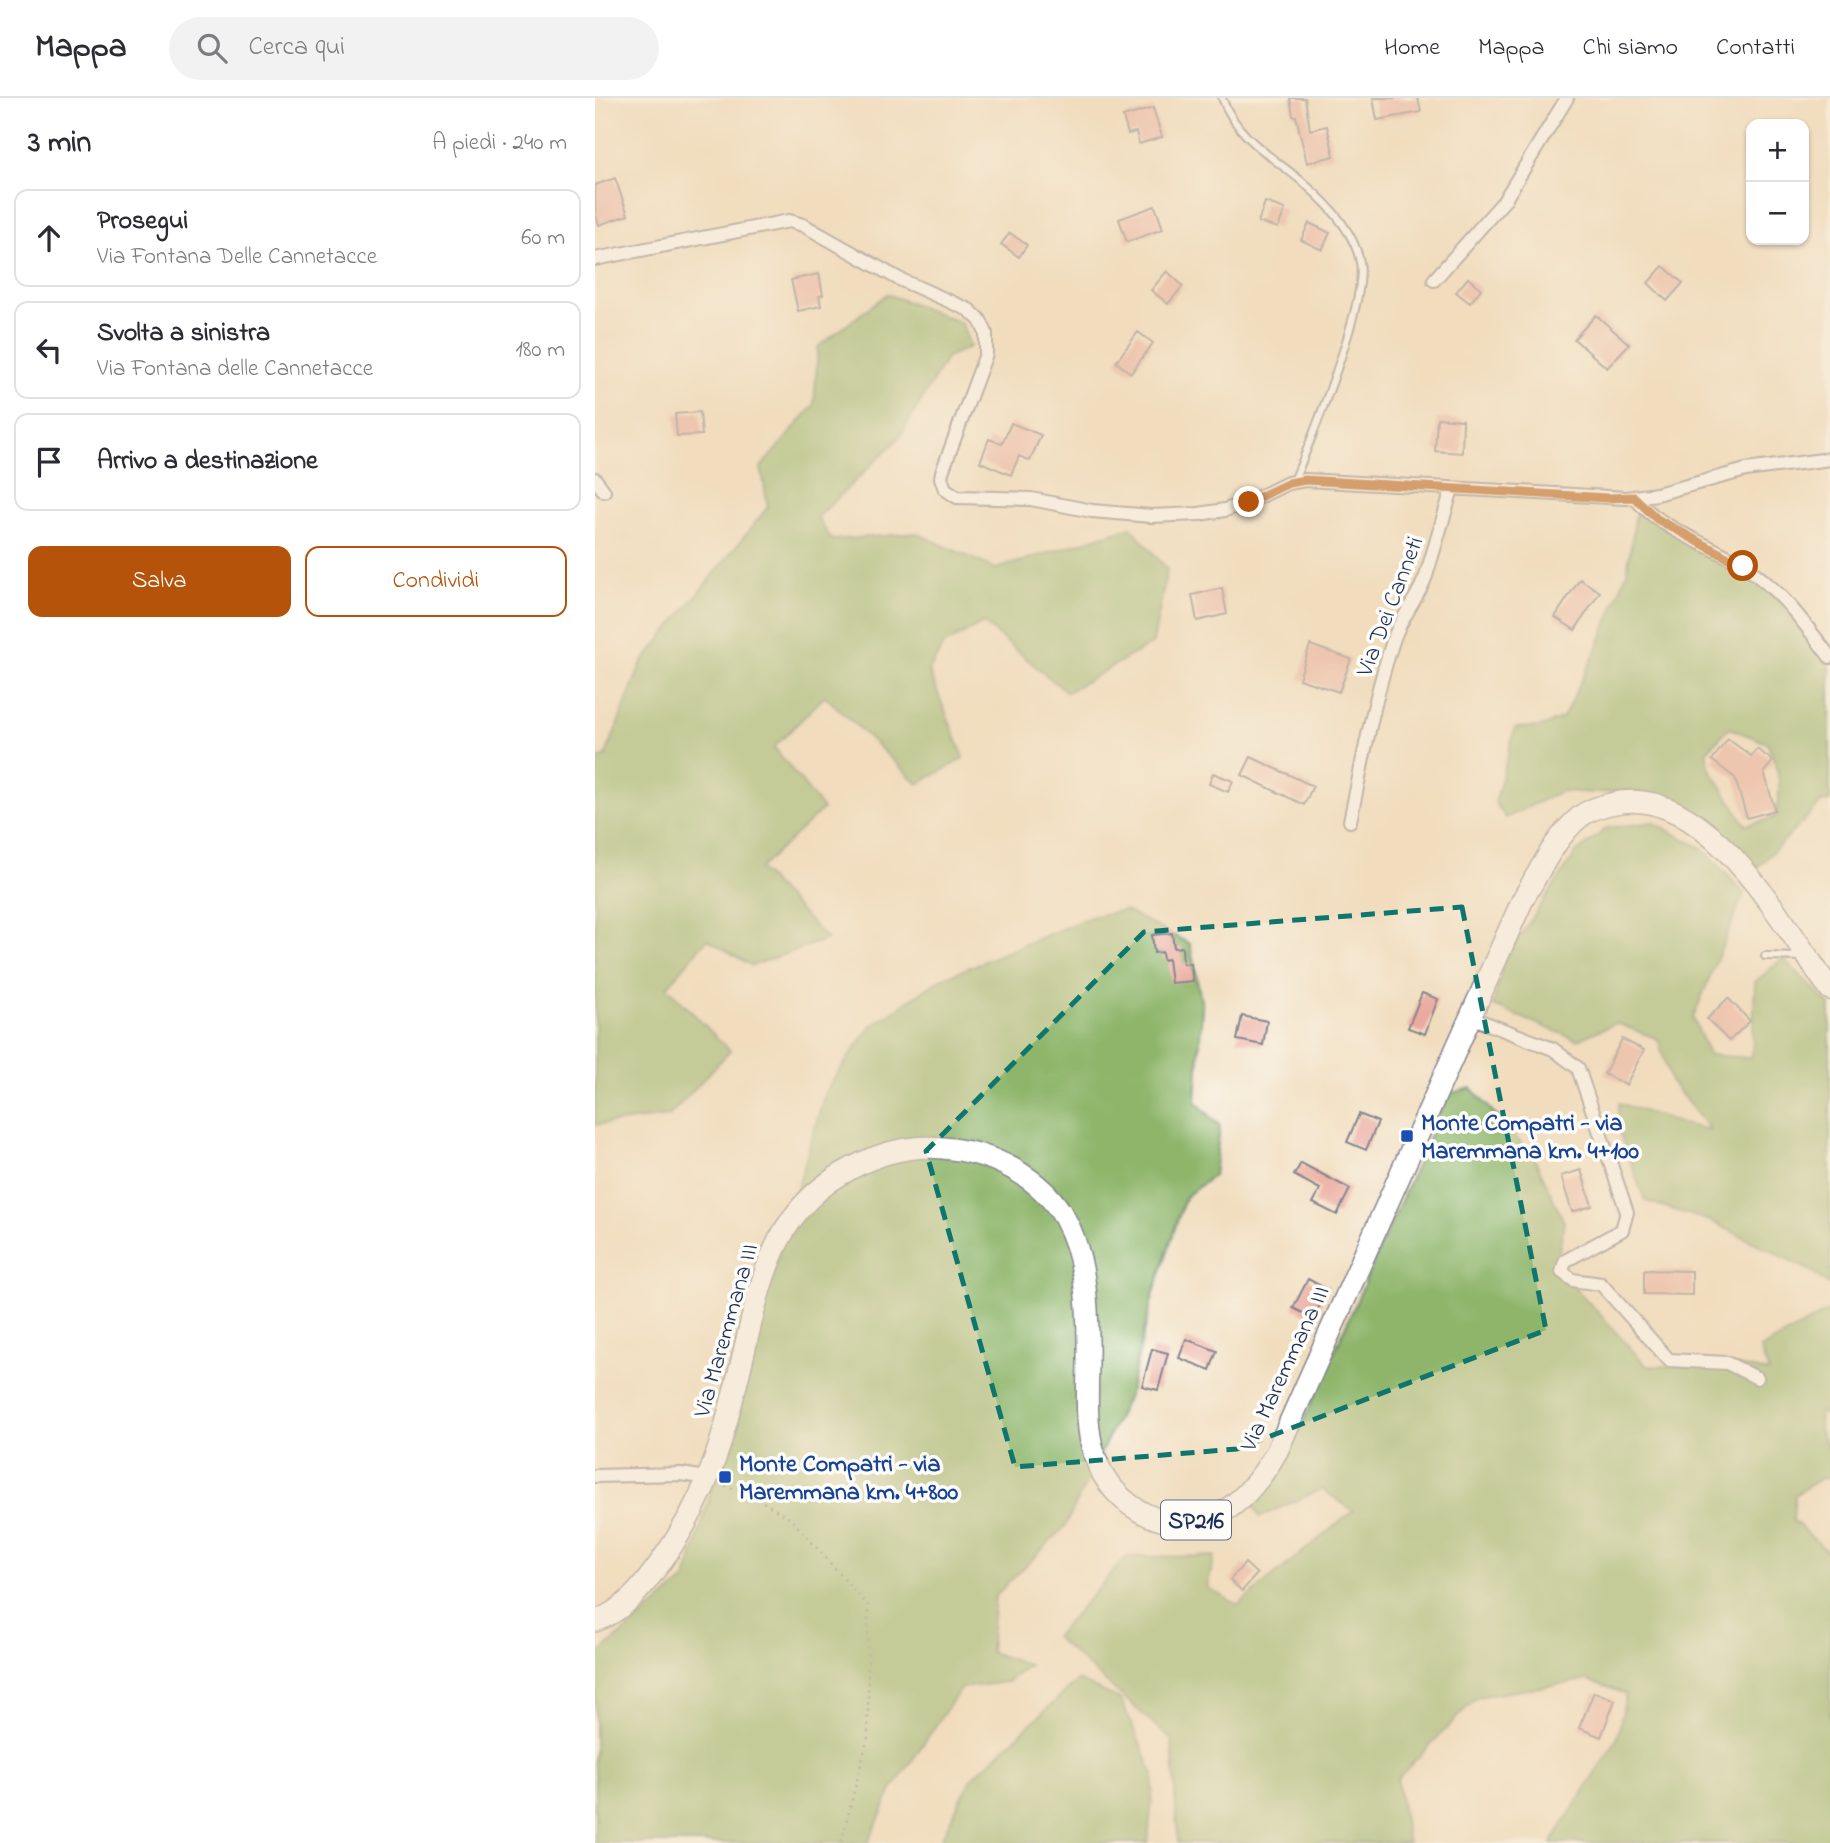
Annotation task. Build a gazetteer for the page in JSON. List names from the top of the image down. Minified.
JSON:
{"streets":{"main road":["Via Maremmana III","SP216"],"street":["Via Dei Canneti"]},"places":{"transit":["Monte Compatri - via Maremmana km. 4+100","Monte Compatri - via Maremmana km. 4+800"]},"page":{"header":"Mappa","search":"Cerca qui","nav":["Home","Mappa","Chi siamo","Contatti"],"heading":["3 min","A piedi · 240 m"],"map_buttons":["+","−"],"list":[["Prosegui","Via Fontana Delle Cannetacce","60 m"],["Svolta a sinistra","Via Fontana delle Cannetacce","180 m"],"Arrivo a destinazione"],"buttons":["Salva","Condividi"]}}
